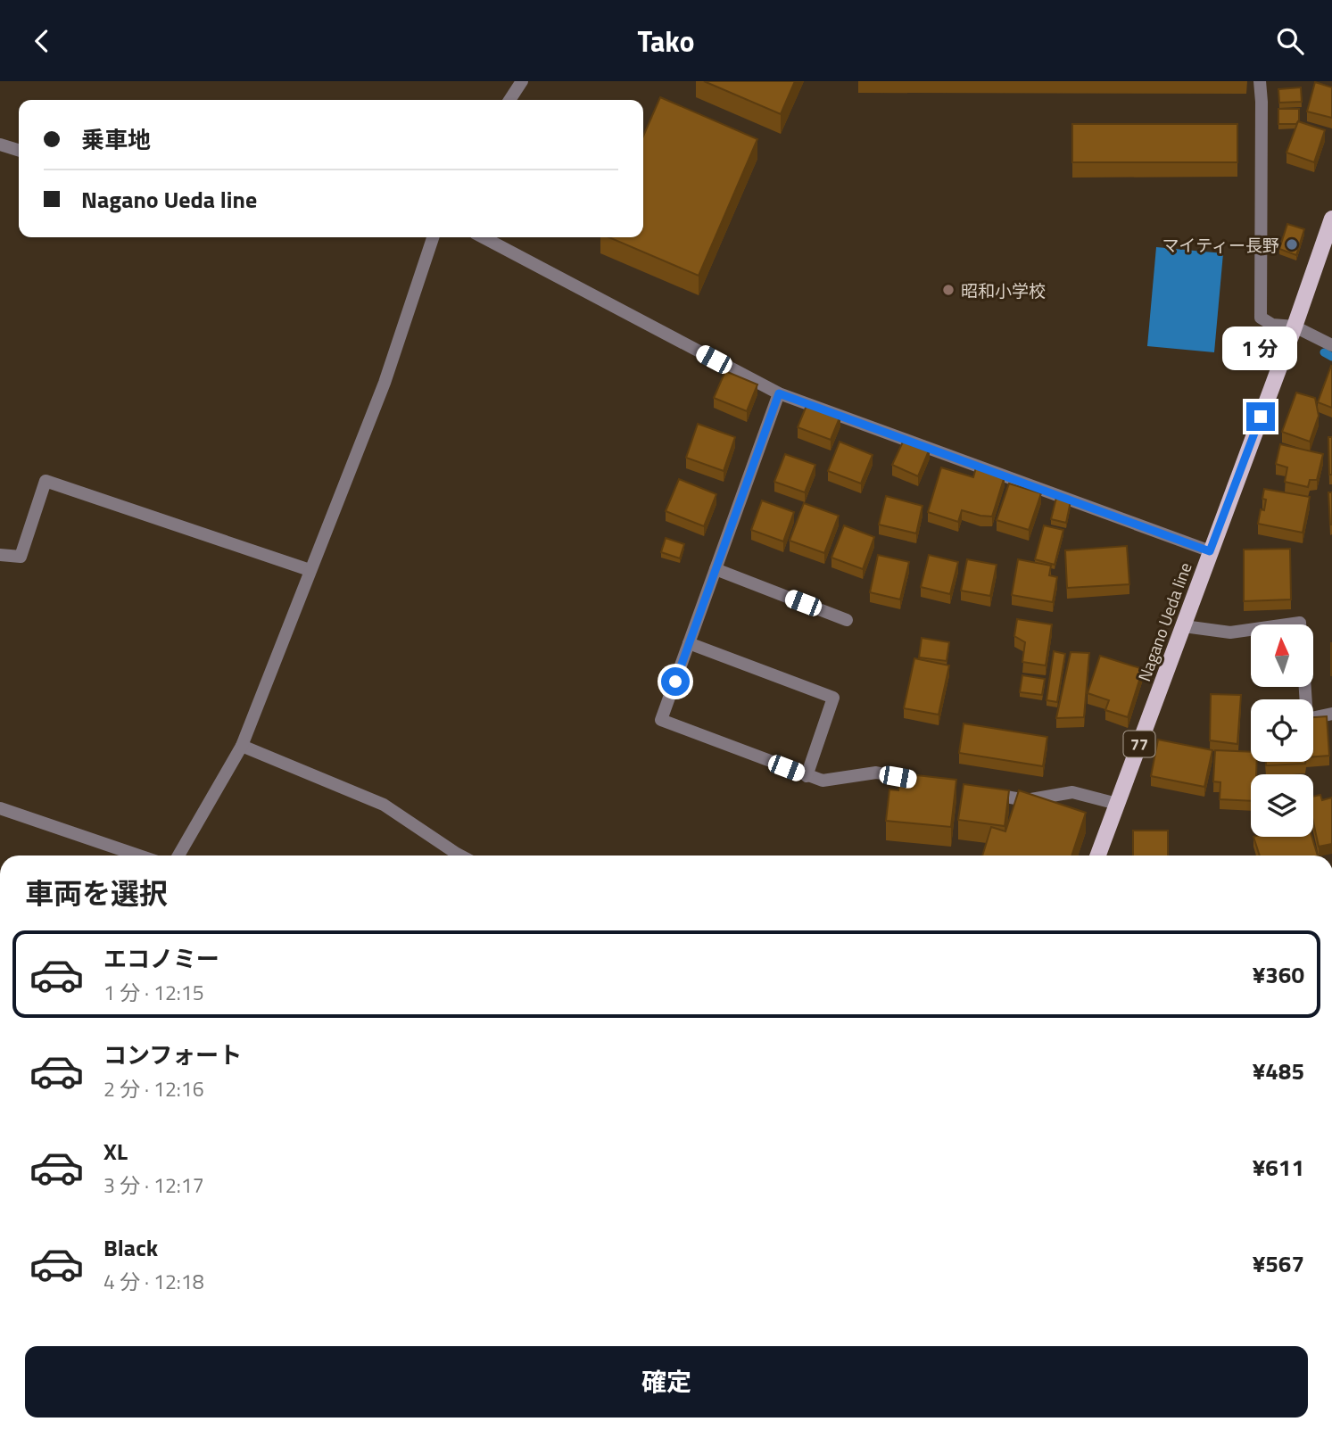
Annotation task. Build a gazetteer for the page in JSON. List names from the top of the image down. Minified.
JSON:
{"streets":{"main road":["Nagano Ueda line","77"]},"places":["マイティー長野","昭和小学校"],"north":"top","page":{"header":"Tako","banner":["乗車地","Nagano Ueda line"],"bubble":"1 分","heading":"車両を選択","list":[{"name":"エコノミー","note":"1 分 · 12:15","value":"¥360"},{"name":"コンフォート","note":"2 分 · 12:16","value":"¥485"},{"name":"XL","note":"3 分 · 12:17","value":"¥611"},{"name":"Black","note":"4 分 · 12:18","value":"¥567"}],"buttons":"確定"}}
